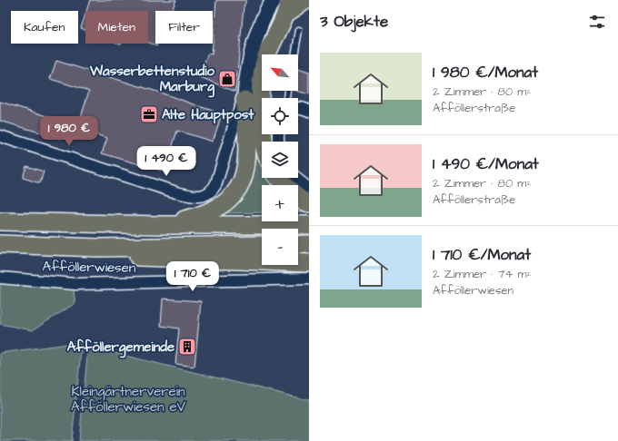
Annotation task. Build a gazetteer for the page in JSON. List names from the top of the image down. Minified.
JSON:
{"streets":{"street":["Afföllerwiesen"]},"parks":["Kleingärtnerverein Afföllerwiesen eV"],"places":{"shop":["Wasserbettenstudio Marburg"],"office":["Alte Hauptpost"],"building":["Afföllergemeinde"]},"north":"top left","page":{"heading":"3 Objekte","chip":["Kaufen","Mieten","Filter"],"list":[{"name":"1 980 €/Monat","note":"2 Zimmer · 80 m² · Afföllerstraße"},{"name":"1 490 €/Monat","note":"2 Zimmer · 80 m² · Afföllerstraße"},{"name":"1 710 €/Monat","note":"2 Zimmer · 74 m² · Afföllerwiesen"}],"map_buttons":["+","−"],"price":["1 980 €","1 490 €","1 710 €"]}}
